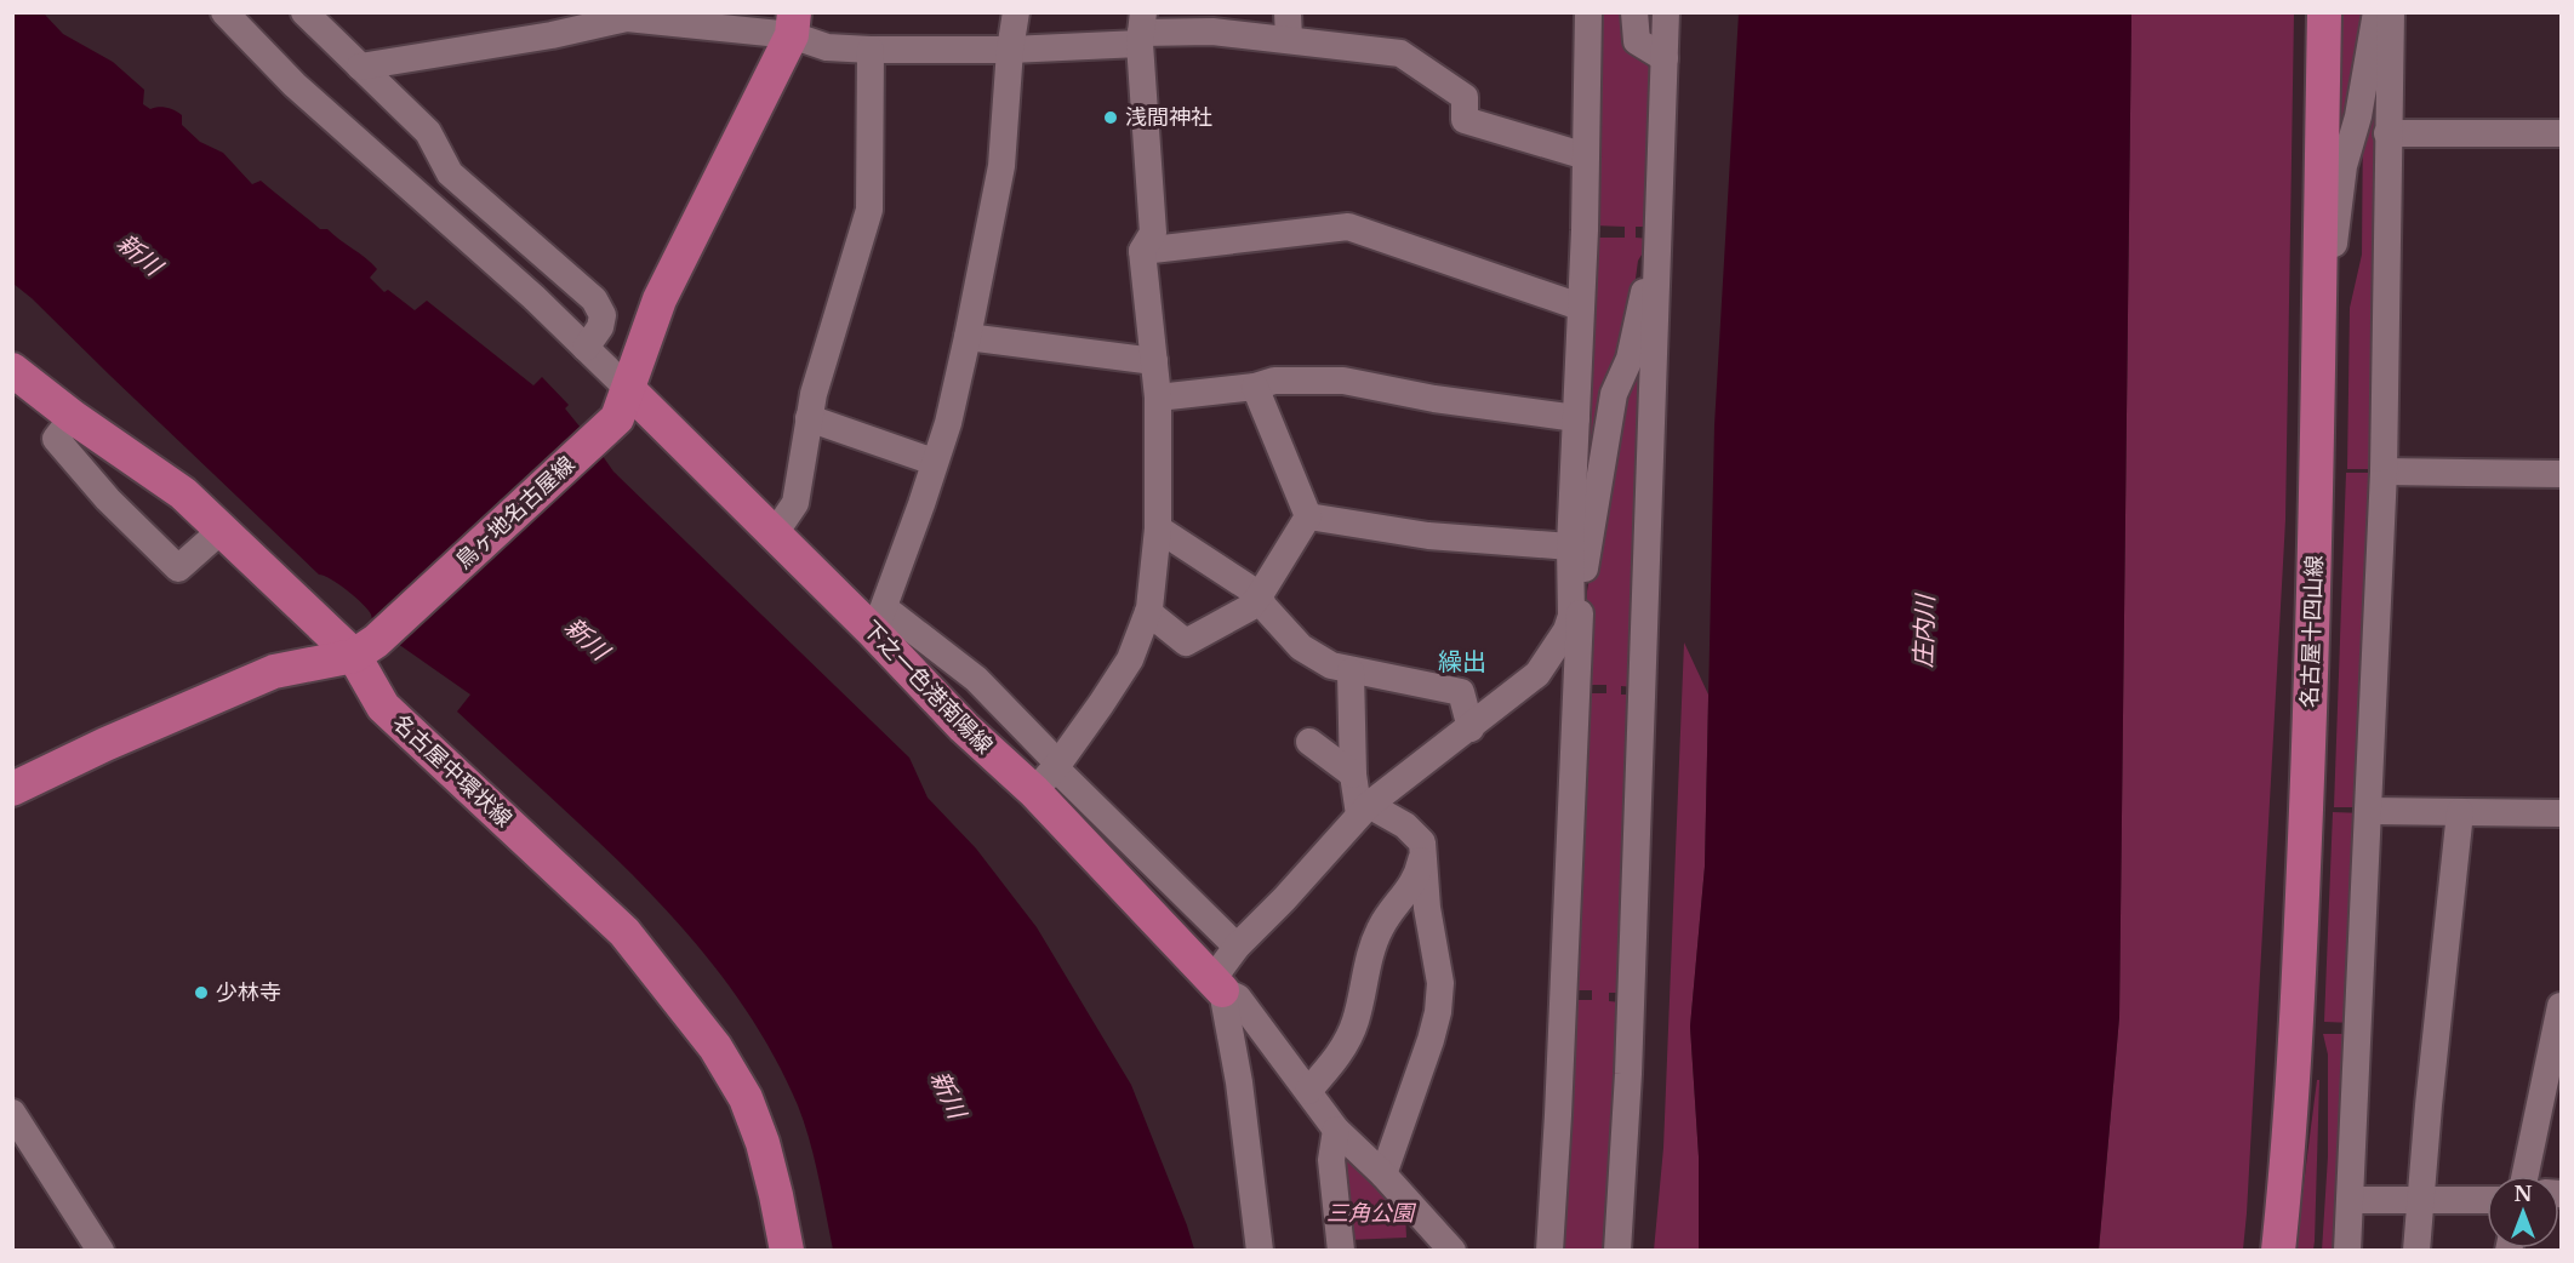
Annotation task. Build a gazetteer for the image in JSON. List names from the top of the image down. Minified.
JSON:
{"streets":{"main road":["鳥ヶ地名古屋線","名古屋十四山線","下之一色港南陽線","名古屋中環状線"]},"crossings":[["鳥ヶ地名古屋線","下之一色港南陽線"],["鳥ヶ地名古屋線","名古屋中環状線"]],"districts":["繰出"],"water":["新川","庄内川"],"parks":["三角公園"],"places":["浅間神社","少林寺"],"north":"top"}
